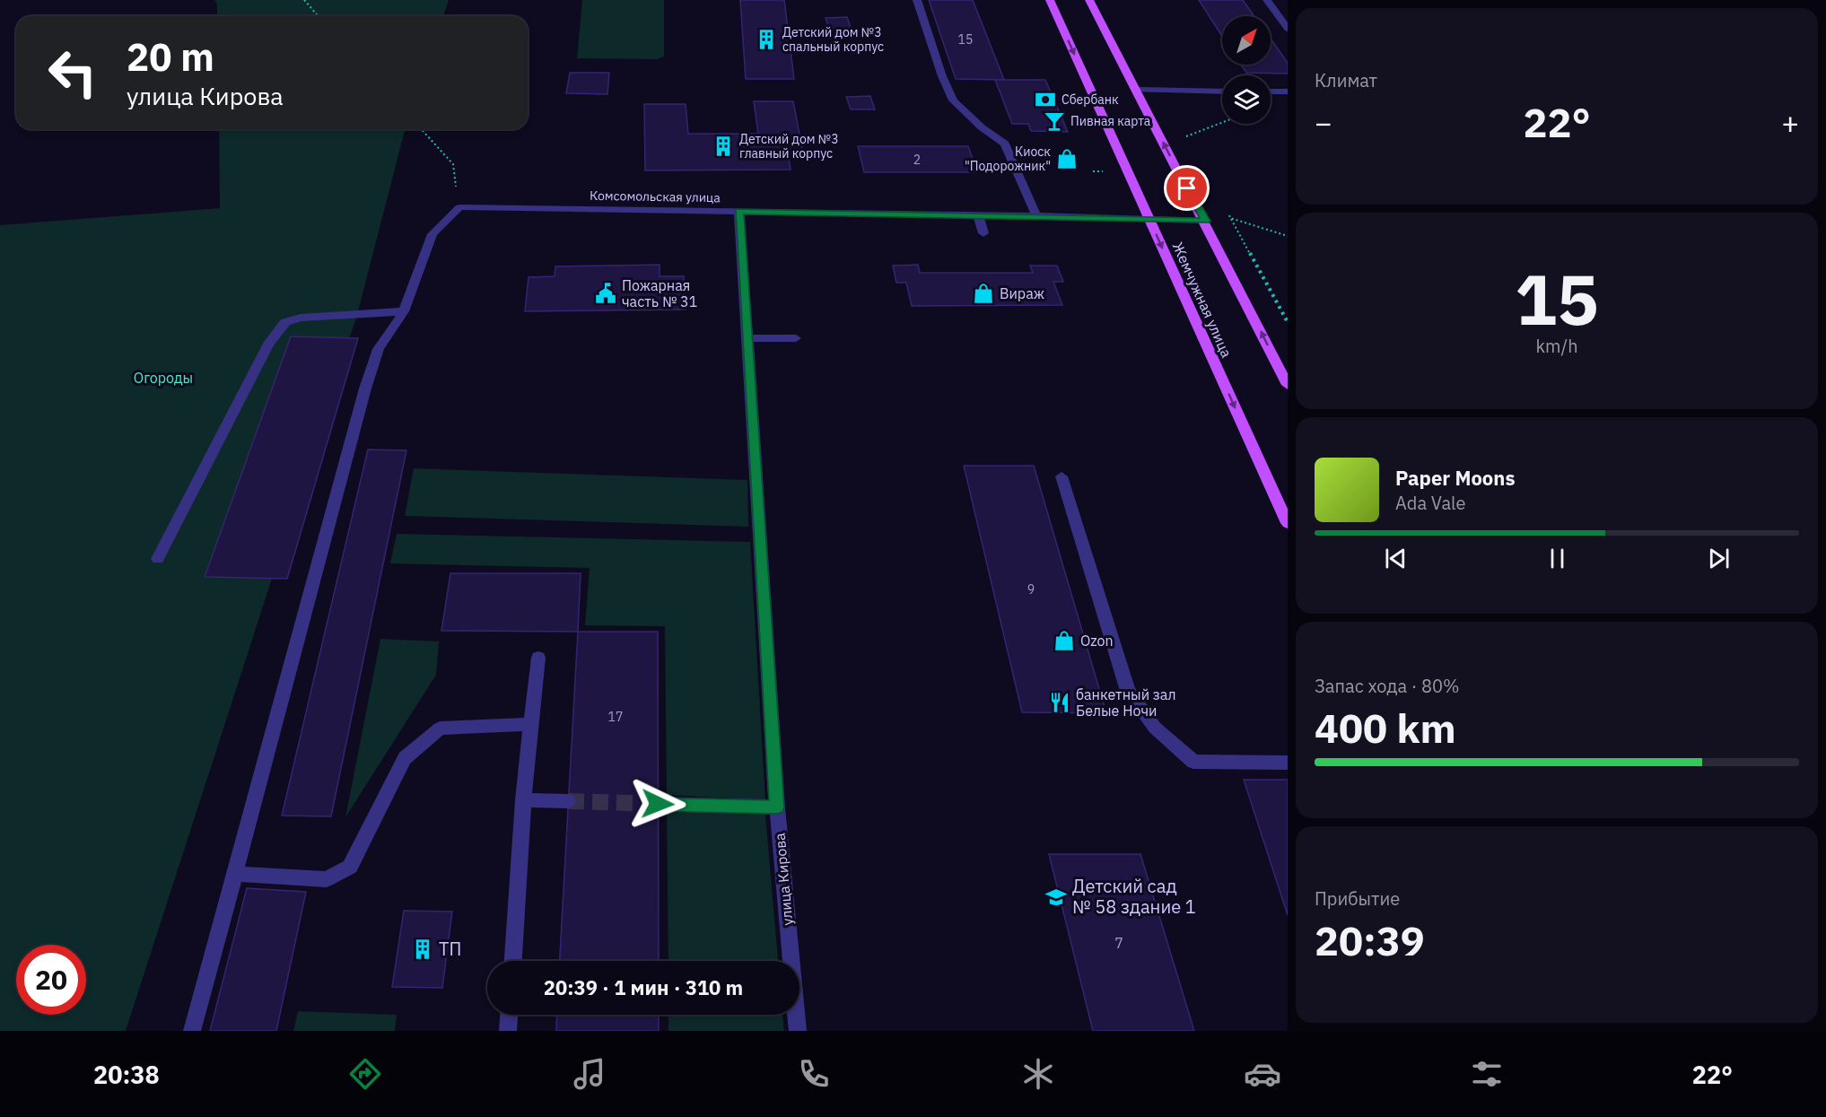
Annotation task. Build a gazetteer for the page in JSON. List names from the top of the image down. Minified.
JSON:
{"streets":{"main road":["Жемчужная улица"],"street":["Комсомольская улица","улица Кирова"]},"crossings":[["Комсомольская улица","Жемчужная улица"],["Комсомольская улица","улица Кирова"]],"parks":["Огороды"],"places":{"building":["Детский дом №3 спальный корпус","Детский дом №3 главный корпус","ТП"],"bank":["Сбербанк"],"bar":["Пивная карта"],"shop":["Киоск \"Подорожник\"","Вираж","Ozon"],"public building":["Пожарная часть № 31"],"restaurant":["банкетный зал Белые Ночи"],"school or university":["Детский сад № 58 здание 1"]},"house_numbers":["15","2","9","17","7"],"north":"top right","page":{"tile":["Климат",["15","km/h"],["Запас хода · 80%","400 km"],["Прибытие","20:39"]],"turn":["20 m","улица Кирова"],"heat":["−","22°","+"],"song":["Paper Moons","Ada Vale"],"limit":"20","trip":"20:39 · 1 мин · 310 m","tabs":["20:38","22°"]}}
